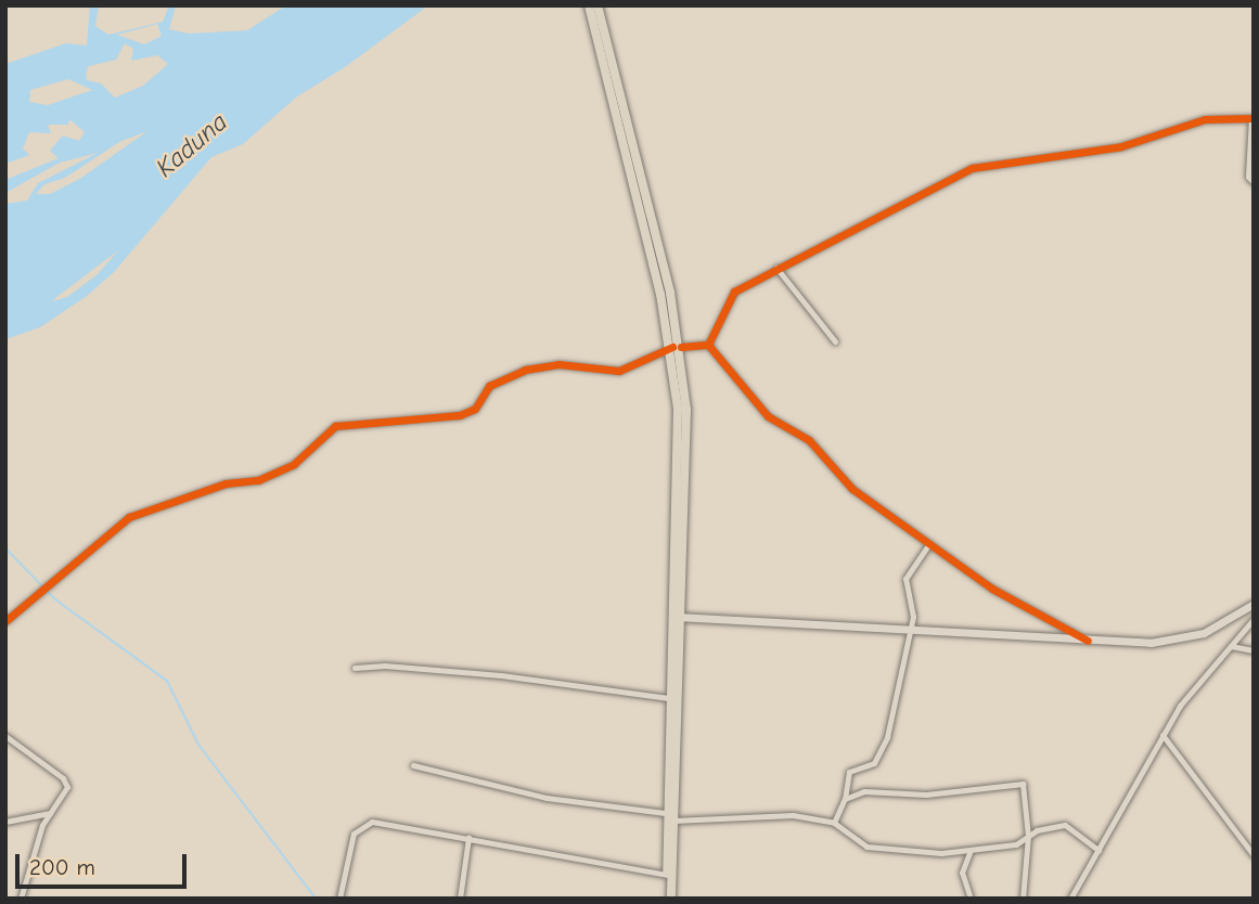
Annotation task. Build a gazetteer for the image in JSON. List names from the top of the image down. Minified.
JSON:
{"water":["Kaduna"],"scale_bar":"200 m"}
